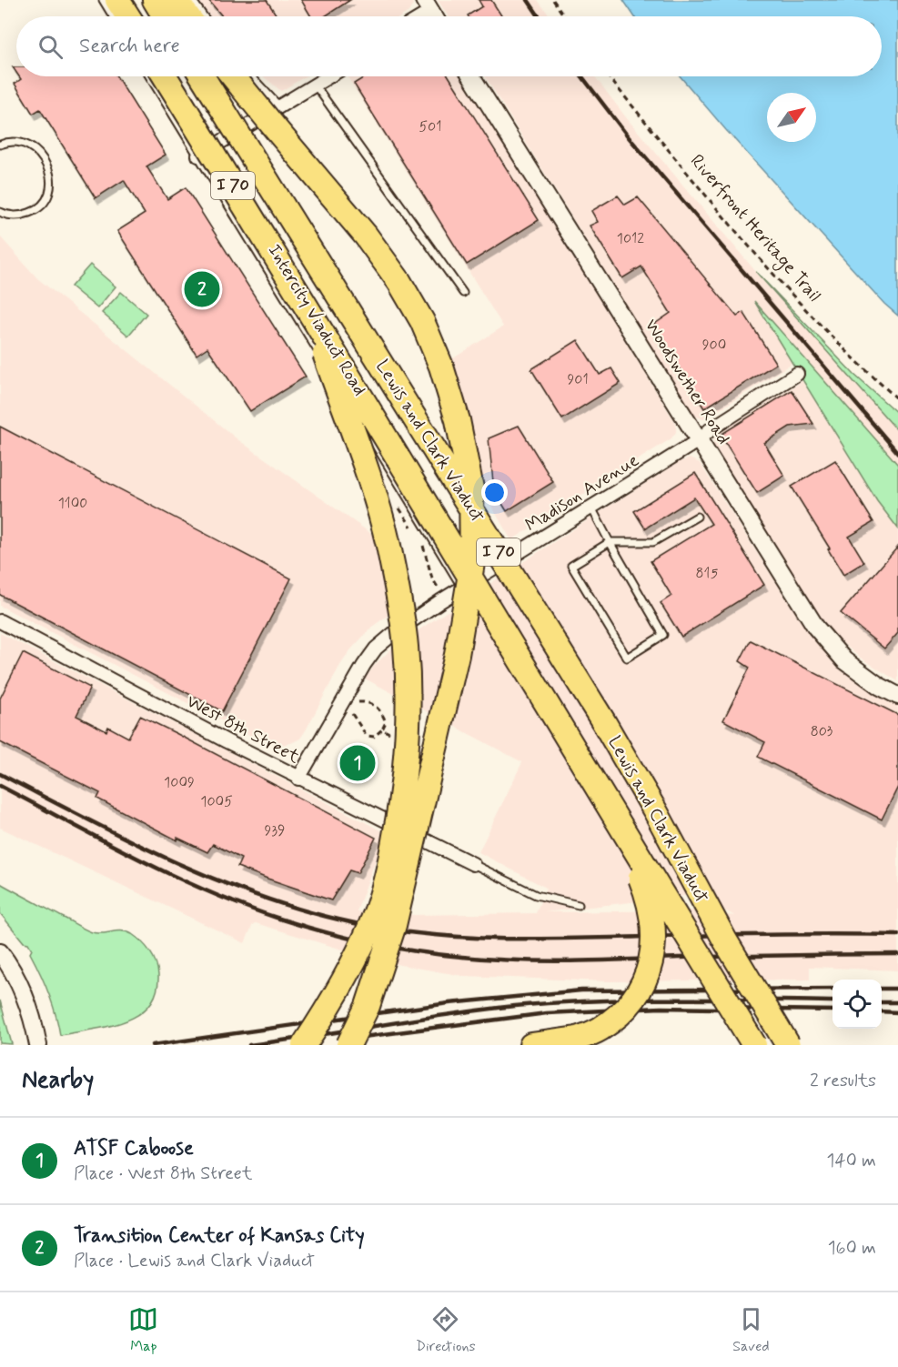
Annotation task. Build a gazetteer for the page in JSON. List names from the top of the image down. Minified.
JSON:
{"streets":{"highway":["I 70","Lewis and Clark Viaduct"],"street":["Woodswether Road","Madison Avenue","West 8th Street"],"lane":["Intercity Viaduct Road"],"path":["Riverfront Heritage Trail"]},"crossings":[["Intercity Viaduct Road","Madison Avenue"],["Woodswether Road","Madison Avenue"],["Madison Avenue","West 8th Street"]],"house_numbers":["501","1012","900","901","1100","815","803","1009","1005","939"],"north":"top right","page":{"search":"Search here","pins":["2","1"],"heading":["Nearby","2 results"],"list":[{"mark":"1","name":"ATSF Caboose","note":"Place · West 8th Street","value":"140 m"},{"mark":"2","name":"Transition Center of Kansas City","note":"Place · Lewis and Clark Viaduct","value":"160 m"}],"nav":["Map","Directions","Saved"]}}
